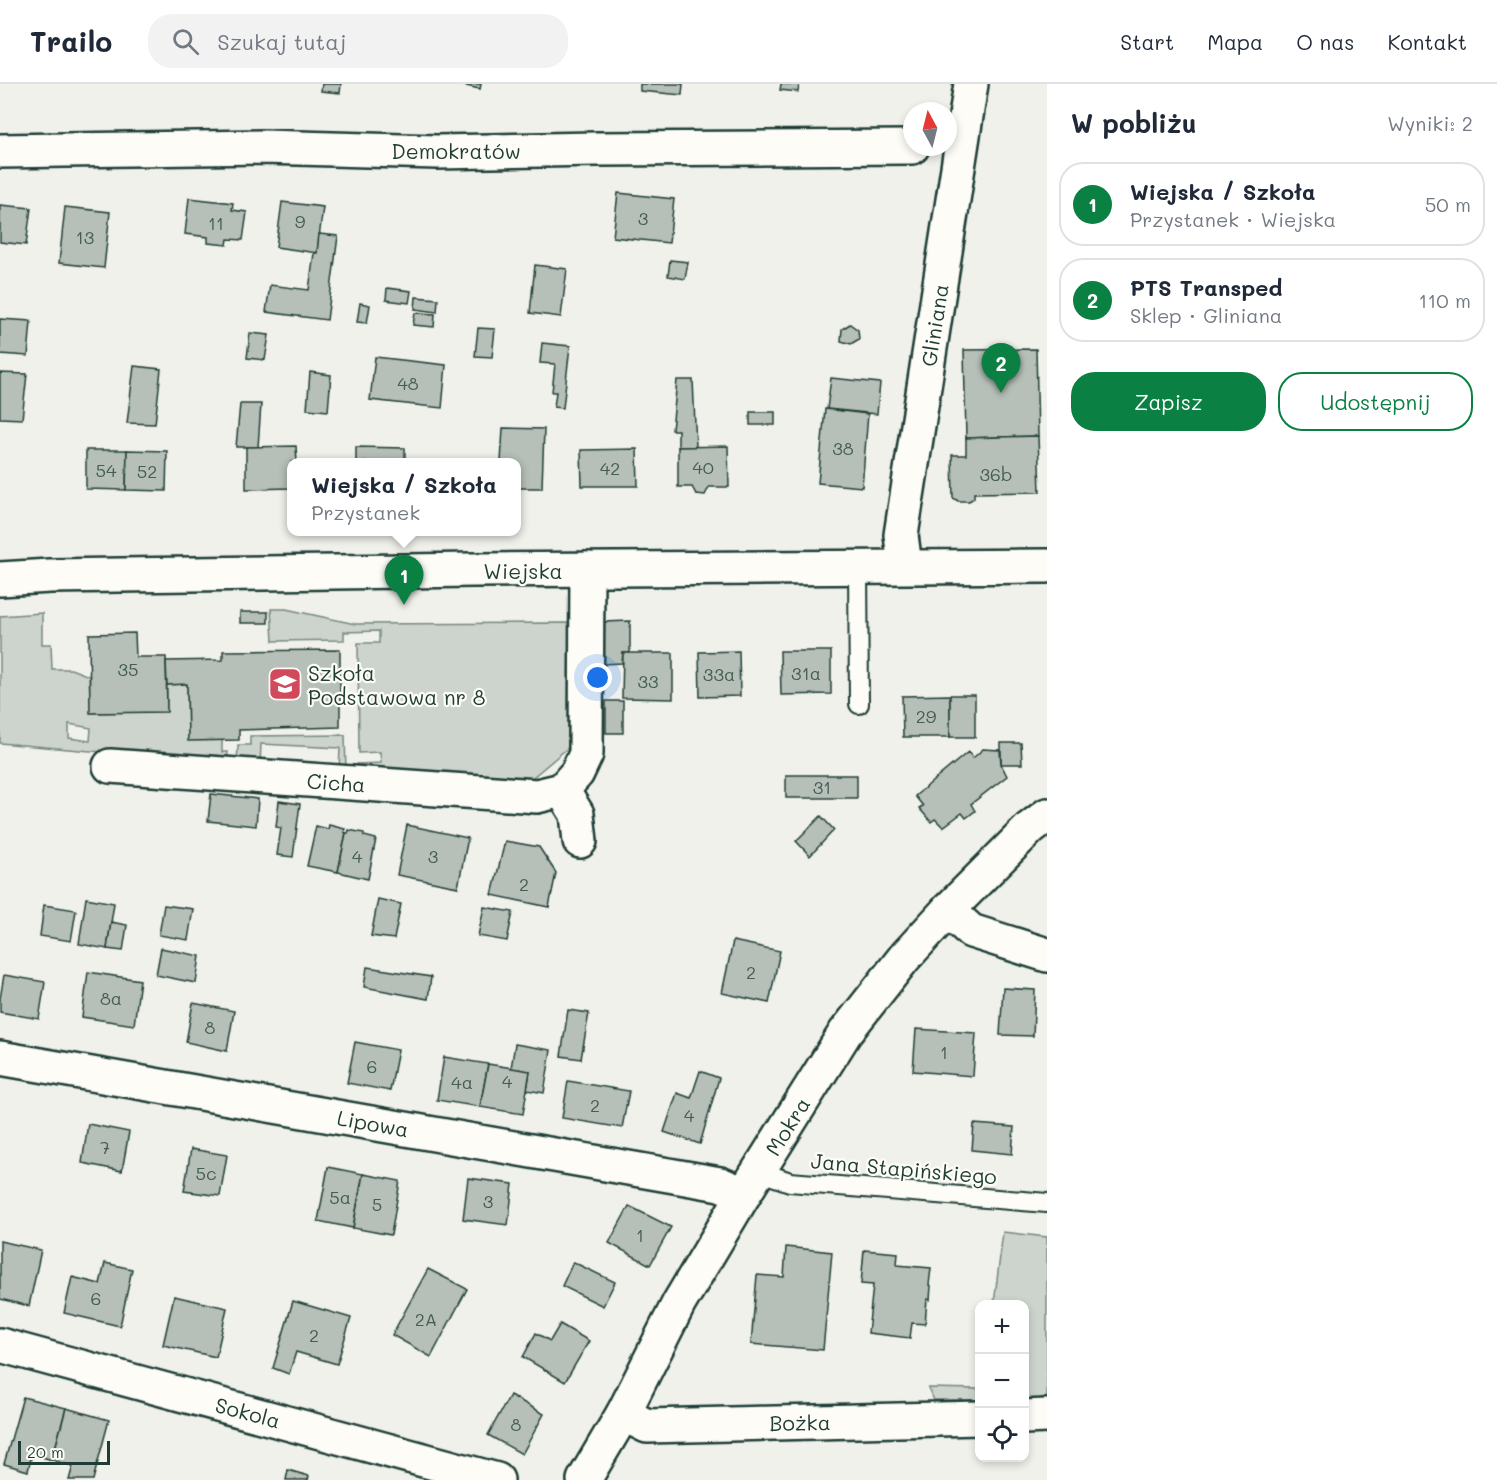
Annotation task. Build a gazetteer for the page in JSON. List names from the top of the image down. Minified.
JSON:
{"streets":{"street":["Demokratów","Gliniana","Wiejska","Cicha","Lipowa","Mokra","Sokola","Bożka"],"lane":["Jana Stapińskiego"]},"crossings":[["Gliniana","Wiejska"],["Lipowa","Mokra"],["Lipowa","Jana Stapińskiego"],["Mokra","Jana Stapińskiego"],["Mokra","Bożka"]],"places":{"school or university":["Szkoła Podstawowa nr 8"]},"house_numbers":["3","9","11","13","48","38","40","42","54","52","36b","35","31a","33a","33","29","31","4","3","2","2","8a","8","1","6","4","4a","2","4","7","5c","5a","3","5","1","6","2A","2","8"],"scale_bar":"20 m","north":"top","page":{"header":"Trailo","search":"Szukaj tutaj","nav":["Start","Mapa","O nas","Kontakt"],"heading":["W pobliżu","Wyniki: 2"],"list":[{"mark":"1","name":"Wiejska / Szkoła","note":"Przystanek · Wiejska","value":"50 m"},{"mark":"2","name":"PTS Transped","note":"Sklep · Gliniana","value":"110 m"}],"pins":["2","1"],"buttons":["Zapisz","Udostępnij"],"popup":["Wiejska / Szkoła","Przystanek"],"map_buttons":["+","−"],"scale":"20 m"}}
